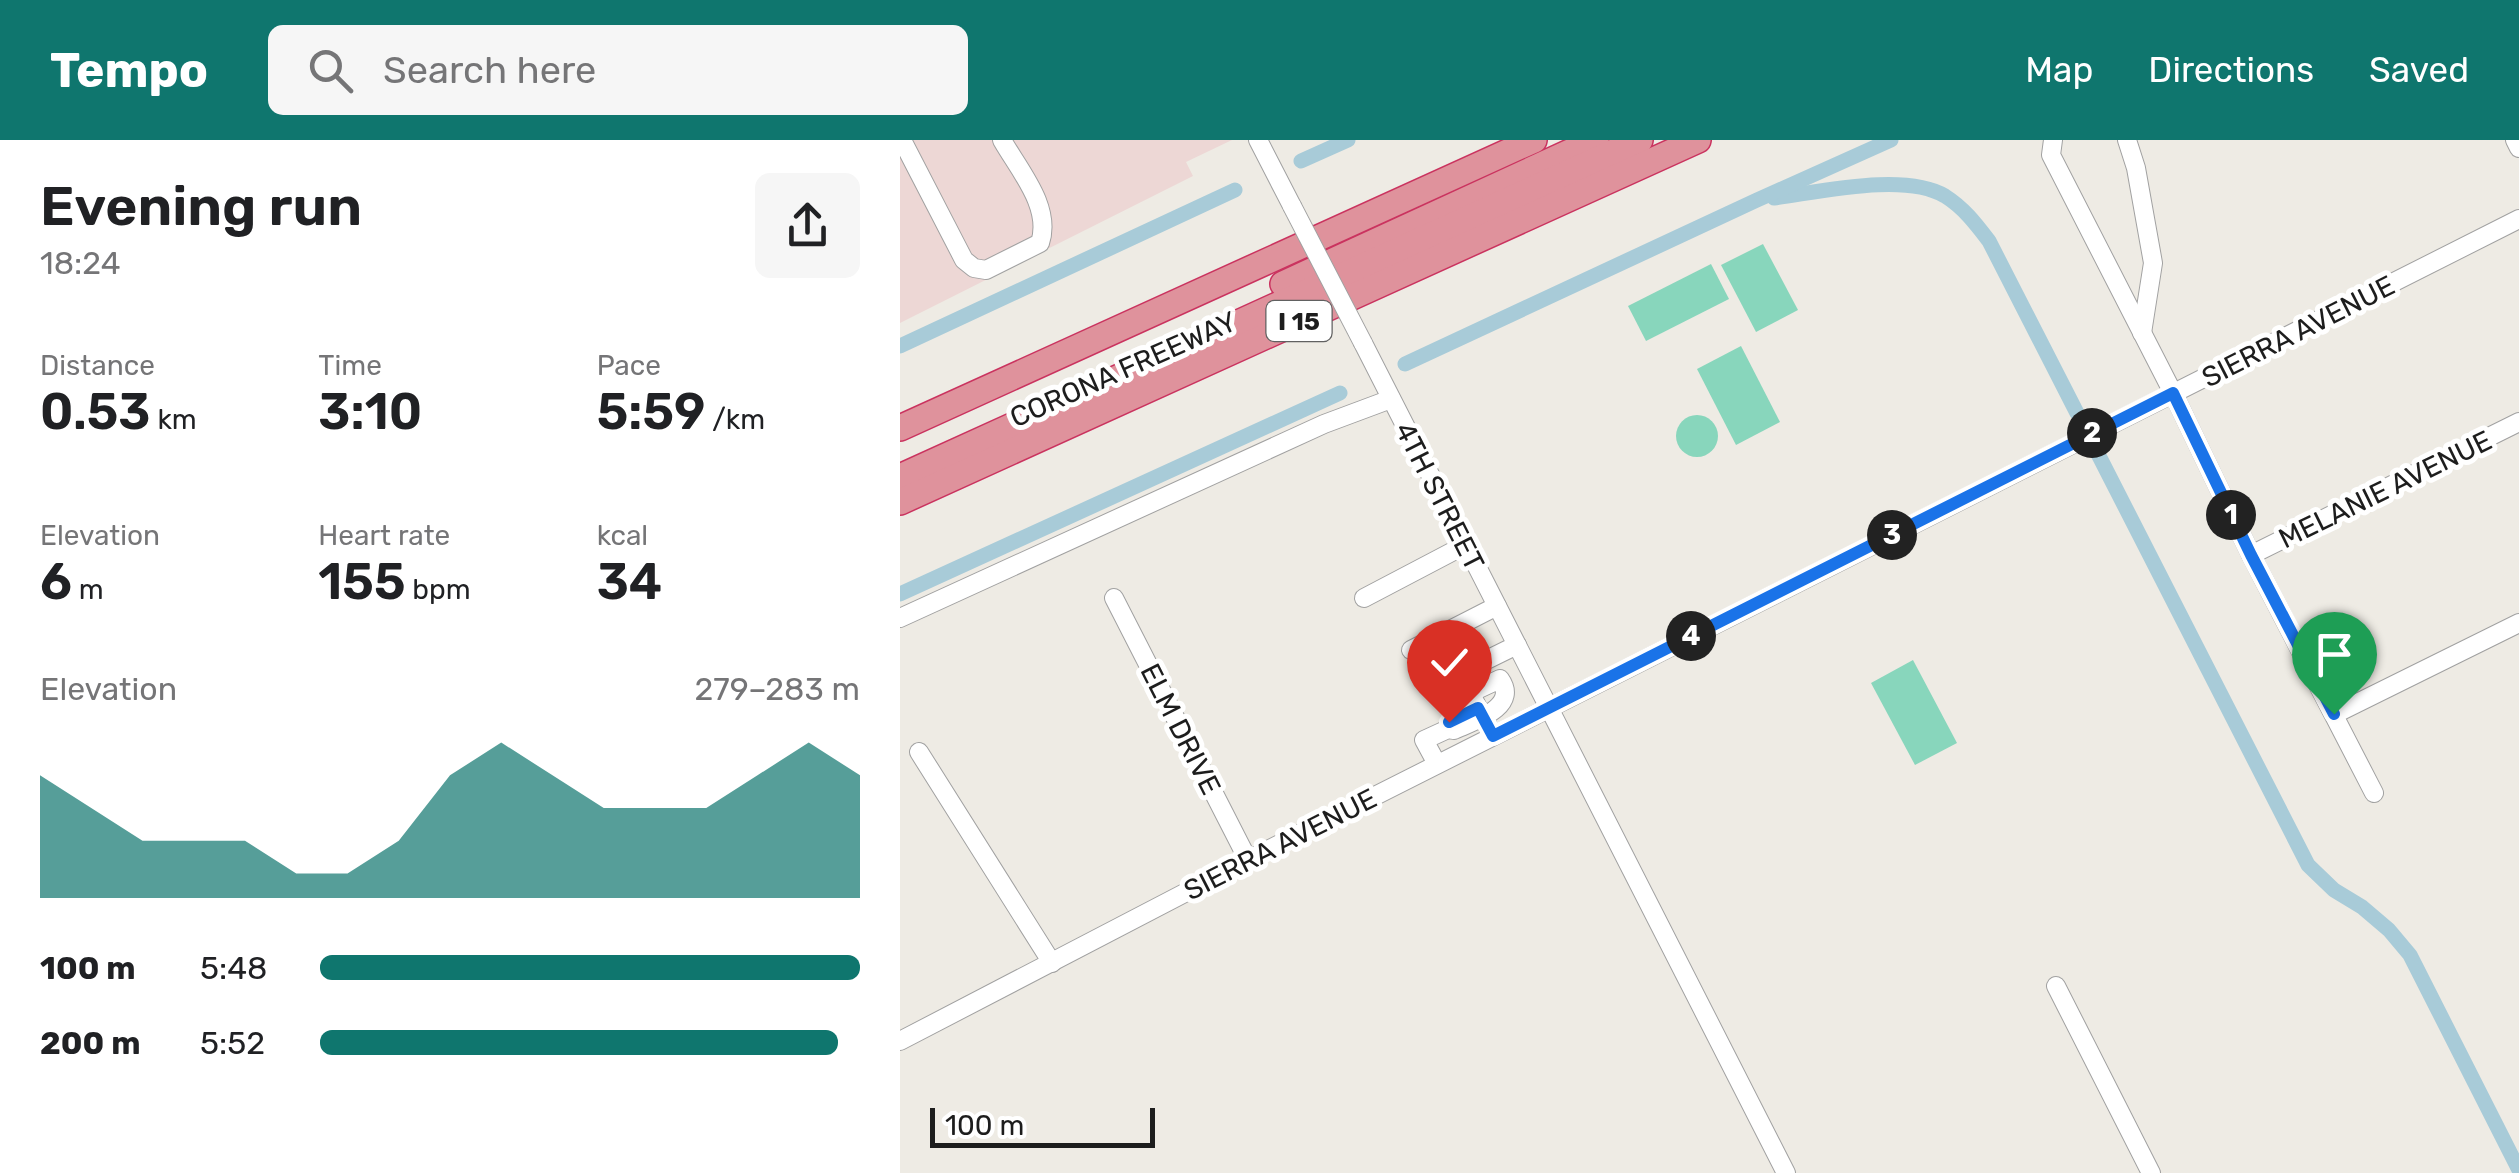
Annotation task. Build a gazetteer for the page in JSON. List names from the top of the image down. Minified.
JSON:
{"streets":{"highway":["I 15","CORONA FREEWAY"],"street":["SIERRA AVENUE","MELANIE AVENUE","4TH STREET","ELM DRIVE"]},"crossings":[["SIERRA AVENUE","4TH STREET"],["SIERRA AVENUE","ELM DRIVE"]],"scale_bar":"100 m","page":{"header":"Tempo","search":"Search here","nav":["Map","Directions","Saved"],"heading":["Evening run","18:24"],"stats":[["Distance","0.53 km"],["Time","3:10"],["Pace","5:59 /km"],["Elevation","6 m"],["Heart rate","155 bpm"],["kcal","34"]],"pins":["2","1","3","4"],"chart":["Elevation","279–283 m"],"list":[{"name":"100 m","note":"5:48"},{"name":"200 m","note":"5:52"}],"scale":"100 m"}}
